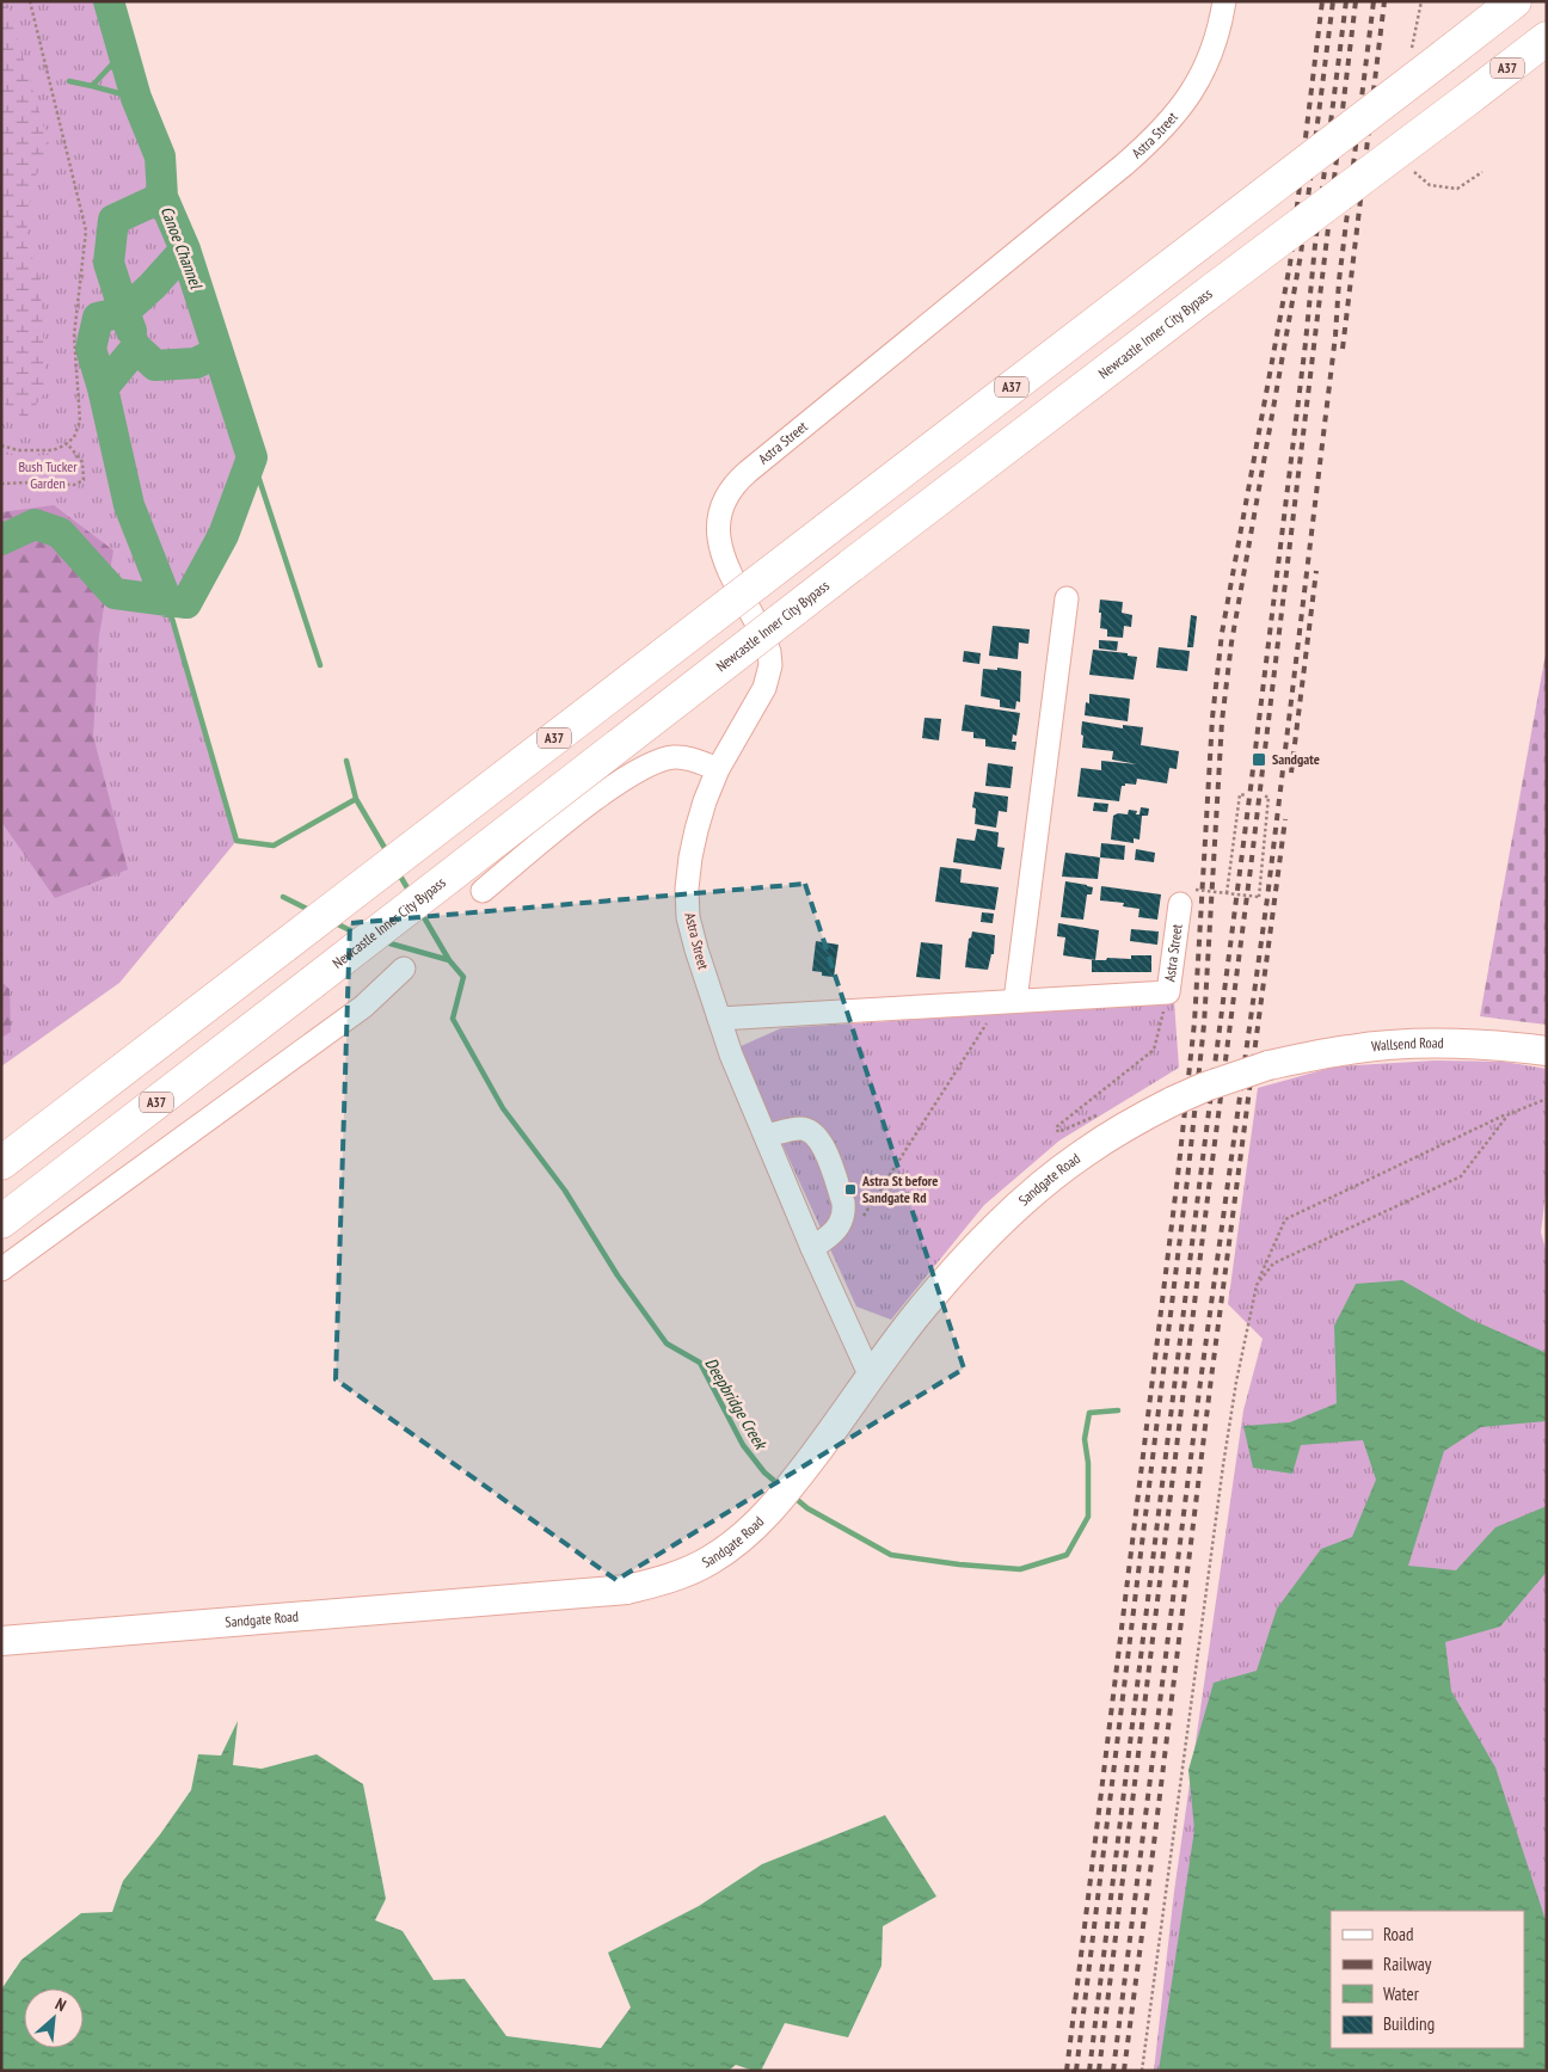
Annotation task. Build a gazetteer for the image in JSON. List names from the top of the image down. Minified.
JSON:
{"streets":{"highway":["A37","Newcastle Inner City Bypass"],"main road":["Wallsend Road","Sandgate Road"],"street":["Astra Street"]},"crossings":[["Astra Street","Sandgate Road"],["Wallsend Road","Sandgate Road"]],"water":["Canoe Channel","Deepbridge Creek"],"parks":["Bush Tucker Garden"],"places":{"transit":["Sandgate","Astra St before Sandgate Rd"]},"legend":["Road","Railway","Water","Building"],"north":"top right"}
